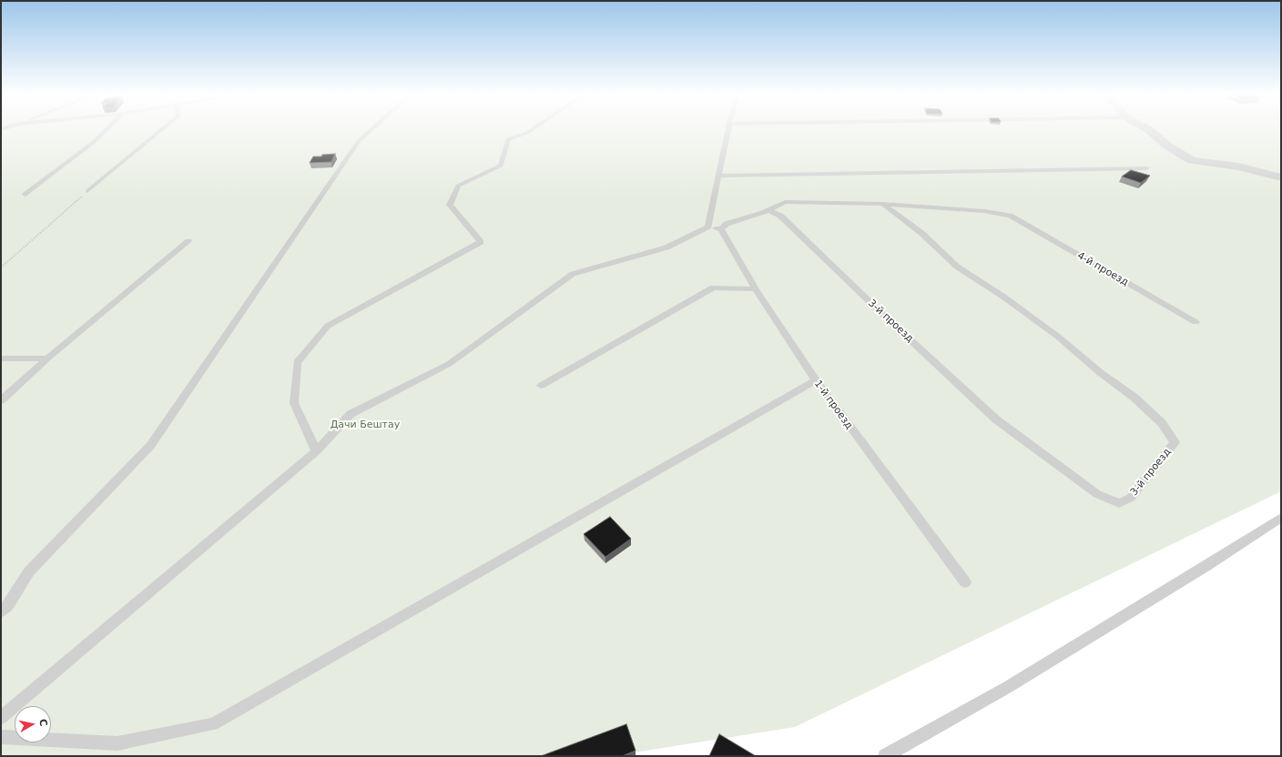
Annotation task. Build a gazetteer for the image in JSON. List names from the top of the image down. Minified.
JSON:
{"streets":{"lane":["4-й проезд","3-й проезд","1-й проезд"]},"crossings":[["4-й проезд","3-й проезд"],["4-й проезд","1-й проезд"]],"parks":["Дачи Бештау"],"north":"right"}
